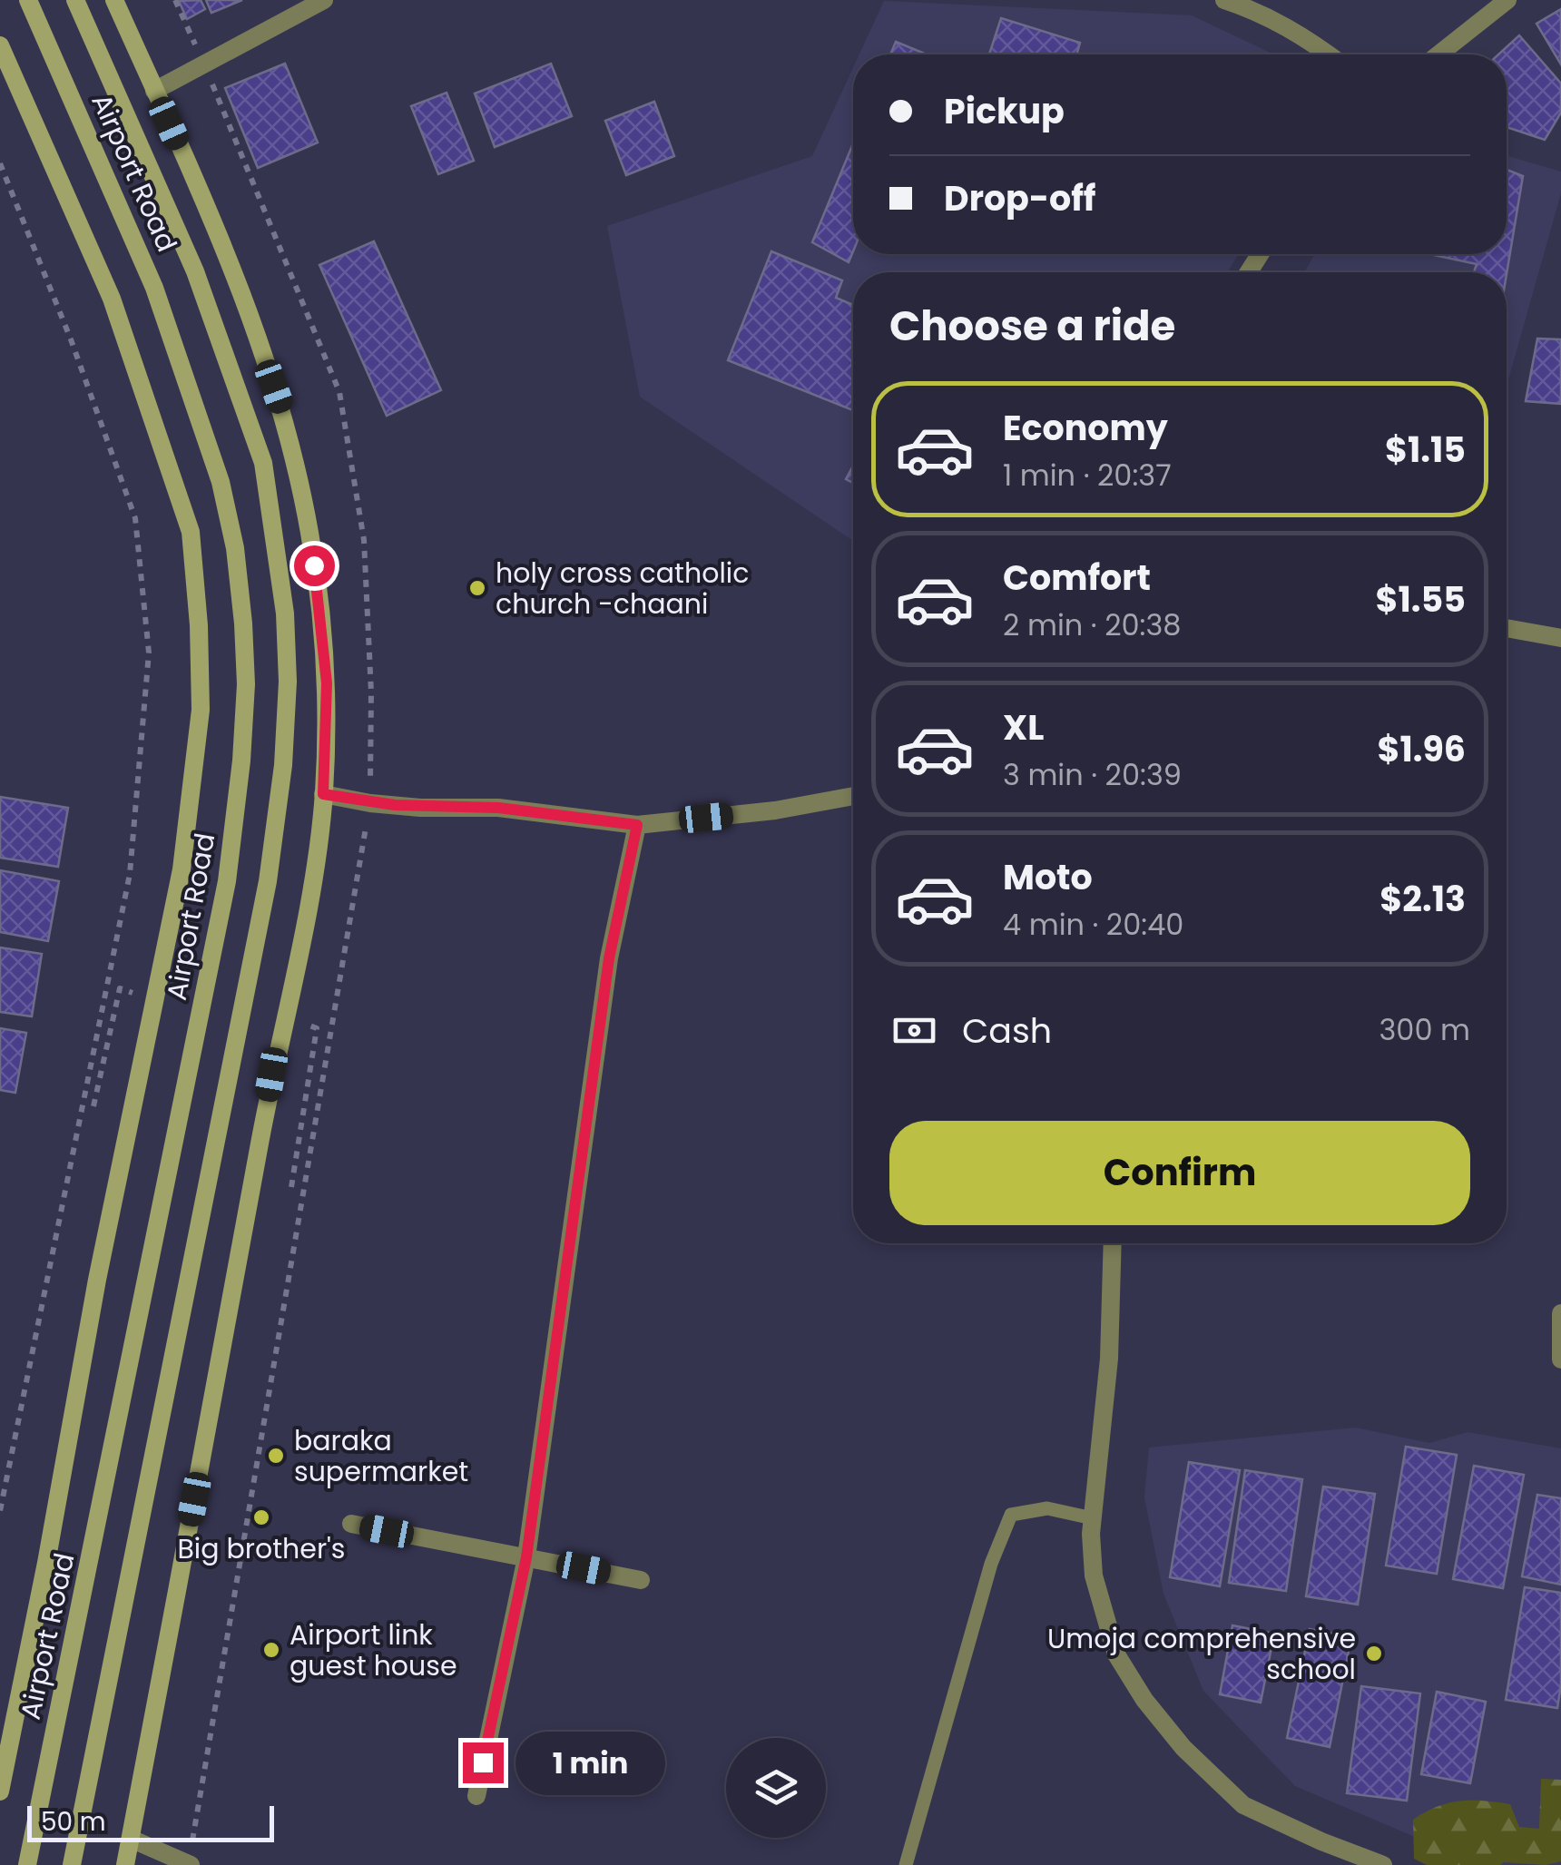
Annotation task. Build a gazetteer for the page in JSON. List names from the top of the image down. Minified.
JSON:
{"streets":{"main road":["Airport Road"]},"places":["holy cross catholic church -chaani","baraka supermarket","Big brother's","Airport link guest house","Umoja comprehensive school"],"scale_bar":"50 m","page":{"banner":["Pickup","Drop-off"],"heading":"Choose a ride","list":[{"name":"Economy","note":"1 min · 20:37","value":"$1.15"},{"name":"Comfort","note":"2 min · 20:38","value":"$1.55"},{"name":"XL","note":"3 min · 20:39","value":"$1.96"},{"name":"Moto","note":"4 min · 20:40","value":"$2.13"}],"pay":["Cash","300 m"],"buttons":"Confirm","bubble":"1 min","scale":"50 m"}}
